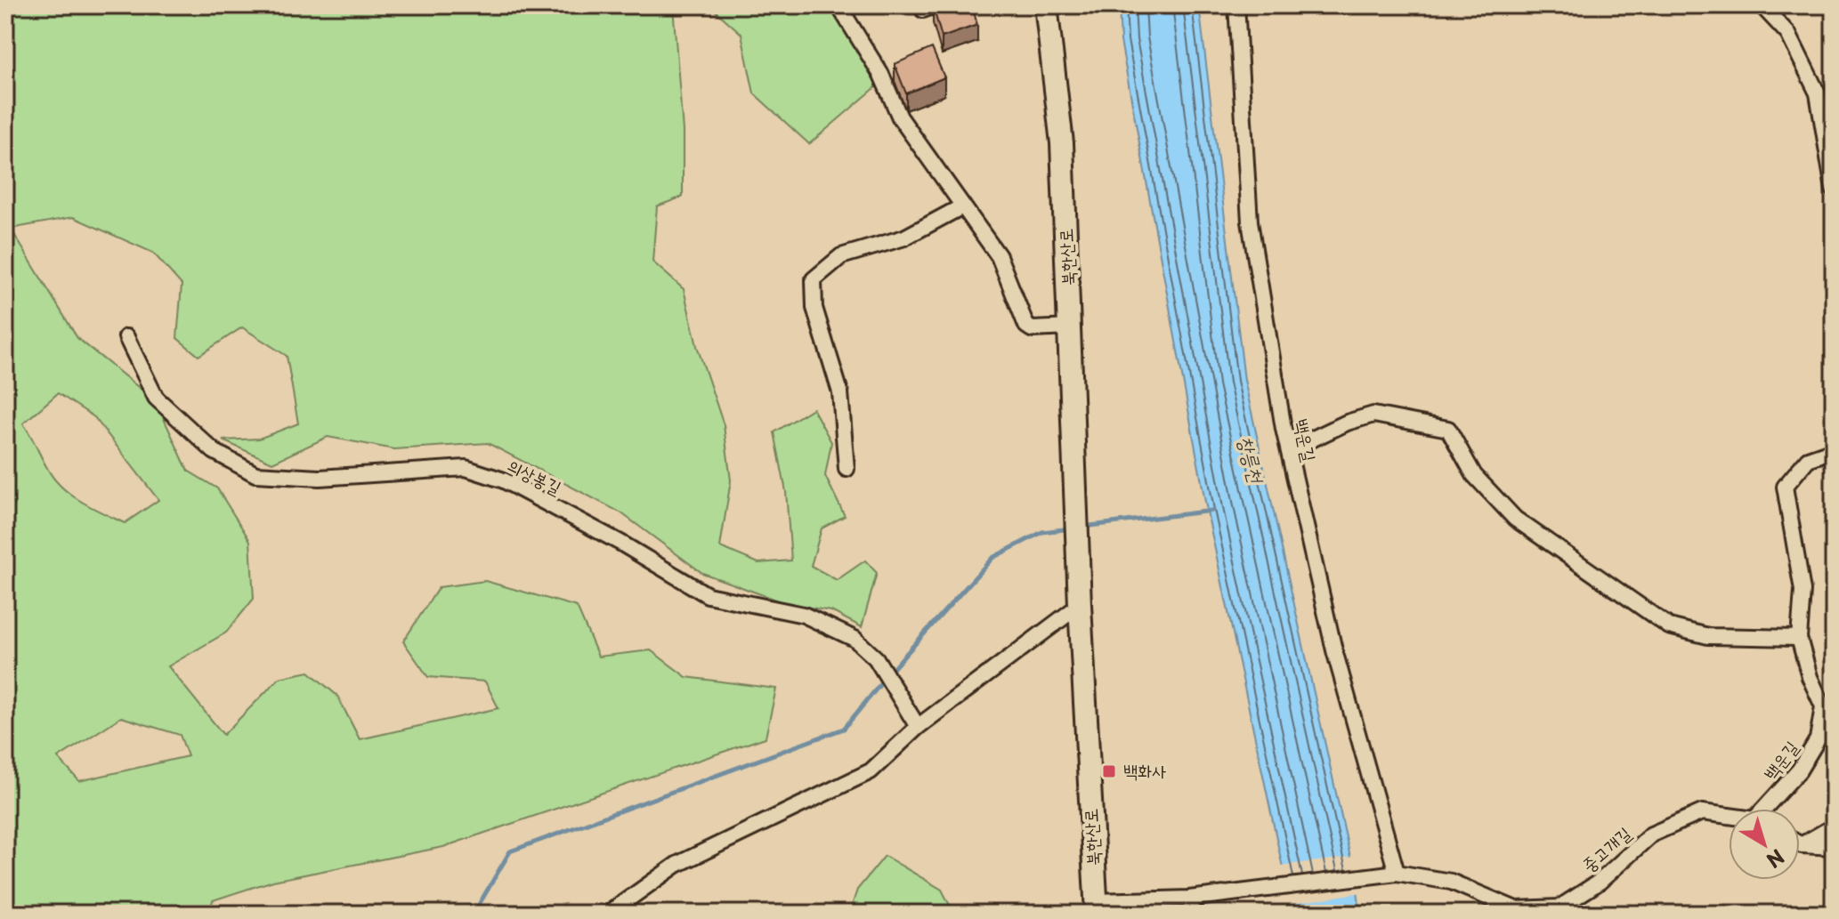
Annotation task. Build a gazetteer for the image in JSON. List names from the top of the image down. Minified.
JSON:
{"streets":{"main road":["북한산로"],"street":["백운길","의상봉길","중고개길"]},"crossings":[["백운길","중고개길"]],"water":["창릉천"],"places":{"transit":["백화사"]},"north":"bottom right"}
